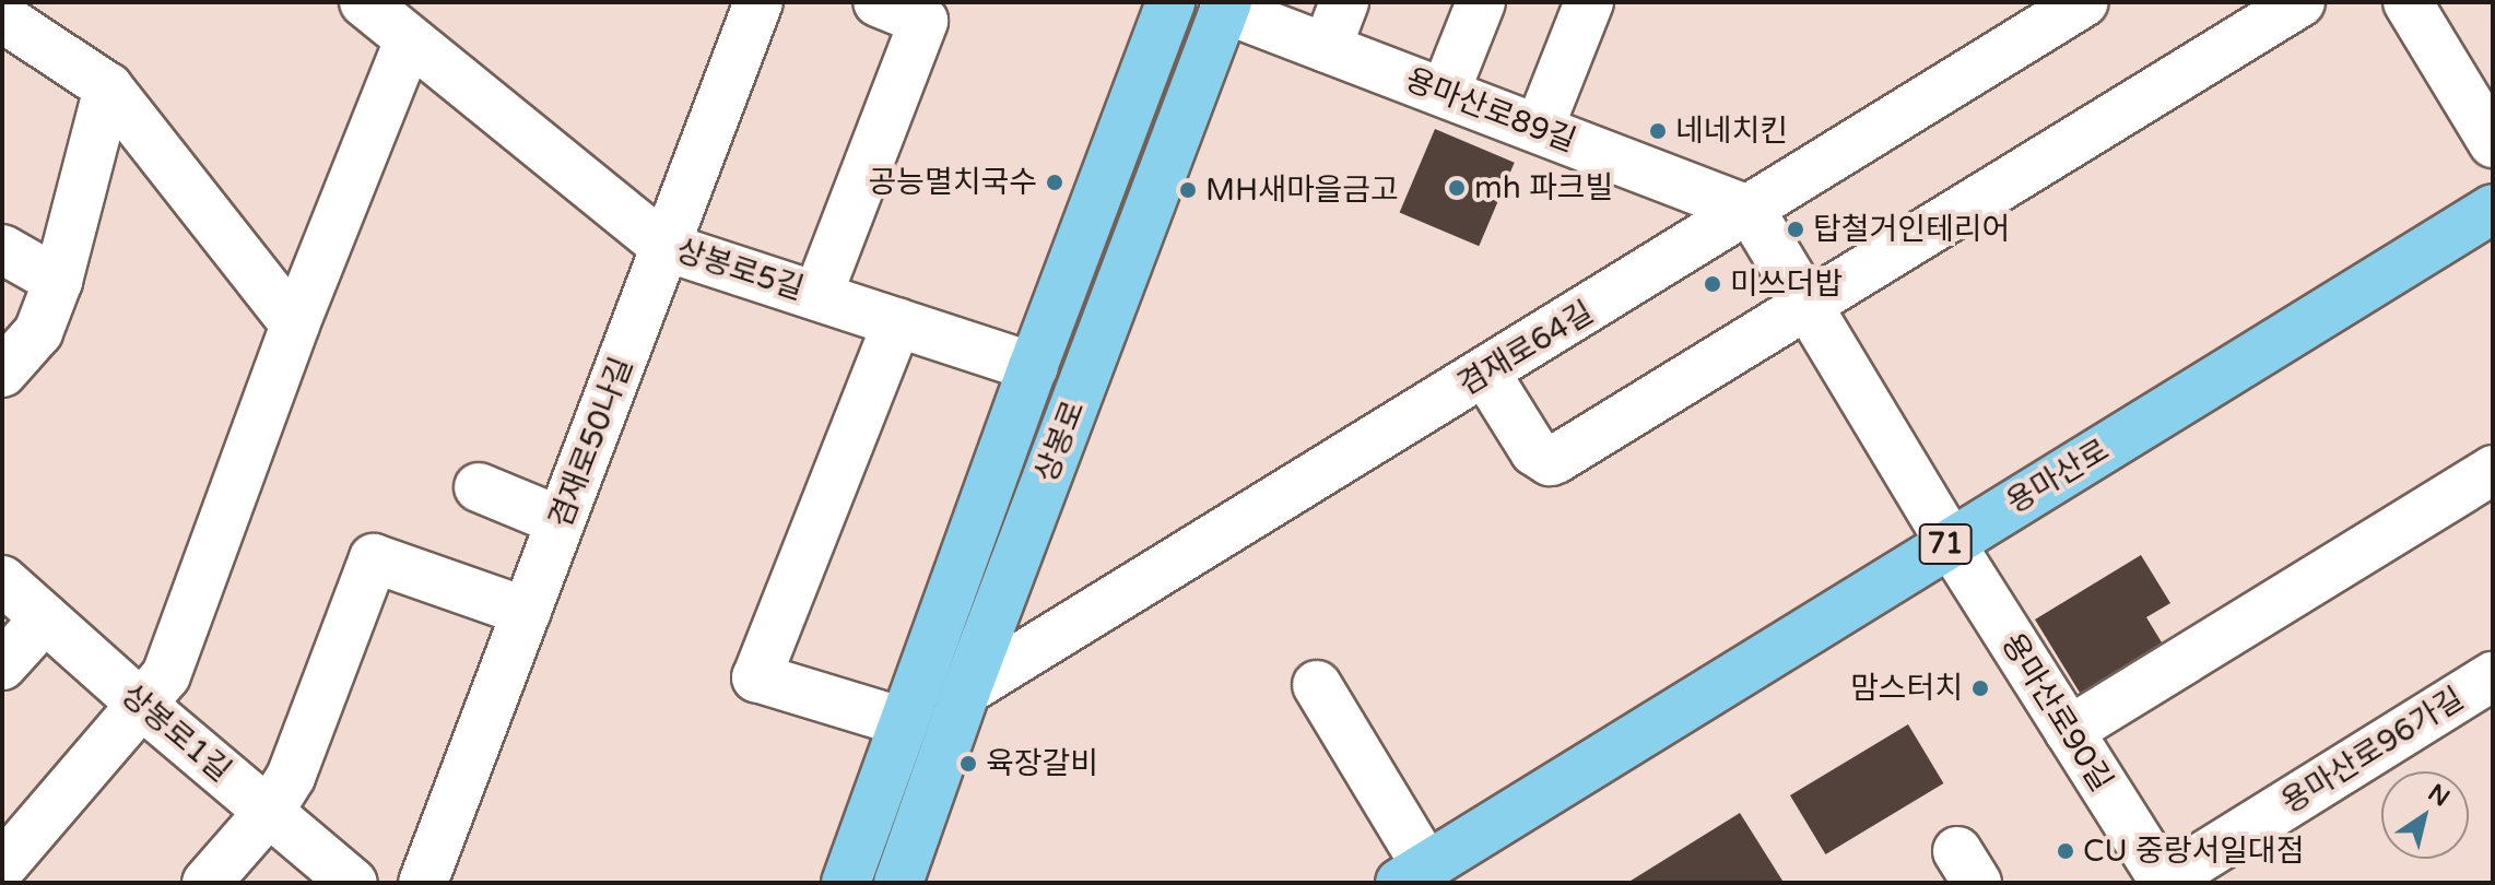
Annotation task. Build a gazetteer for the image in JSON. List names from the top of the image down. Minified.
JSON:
{"streets":{"main road":["상봉로","용마산로","71"],"street":["용마산로89길","상봉로5길","겸재로64길","겸재로50나길","용마산로90길","상봉로1길","용마산로96가길"]},"crossings":[["용마산로89길","겸재로64길"],["용마산로89길","상봉로"],["상봉로5길","상봉로"],["상봉로5길","겸재로50나길"],["겸재로64길","상봉로"],["용마산로","용마산로90길"],["용마산로90길","용마산로96가길"]],"places":["네네치킨","공능멸치국수","mh 파크빌","MH새마을금고","탑철거인테리어","미쓰더밥","맘스터치","육장갈비","CU 중랑서일대점"],"north":"top right"}
